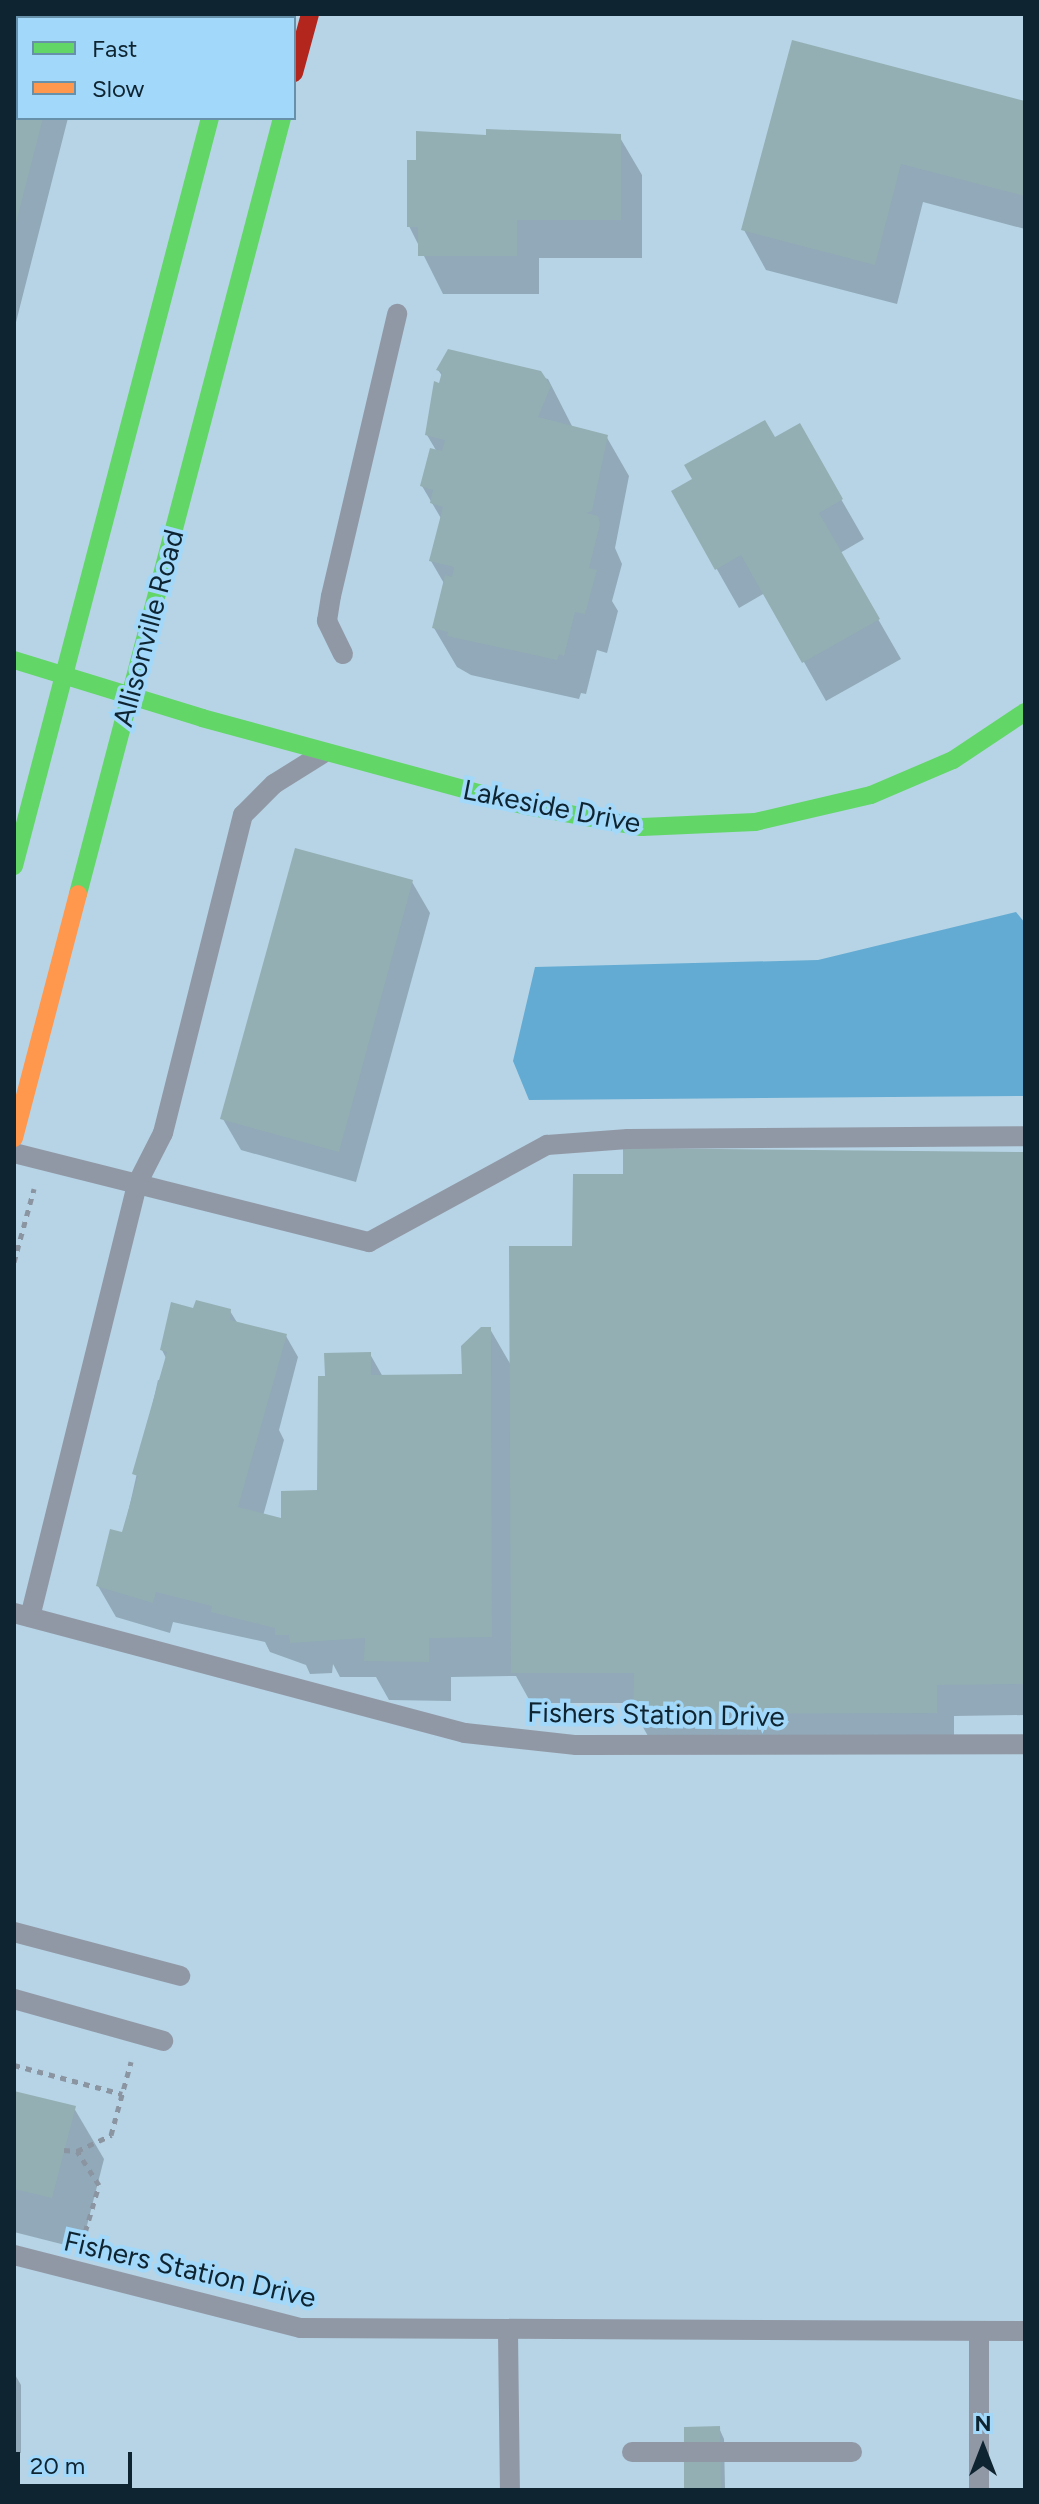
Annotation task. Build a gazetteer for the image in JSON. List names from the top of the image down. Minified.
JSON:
{"streets":{"main road":["Allisonville Road","Lakeside Drive"],"lane":["Fishers Station Drive"]},"crossings":[["Allisonville Road","Lakeside Drive"]],"legend":["Fast","Slow"],"scale_bar":"20 m","north":"top"}
